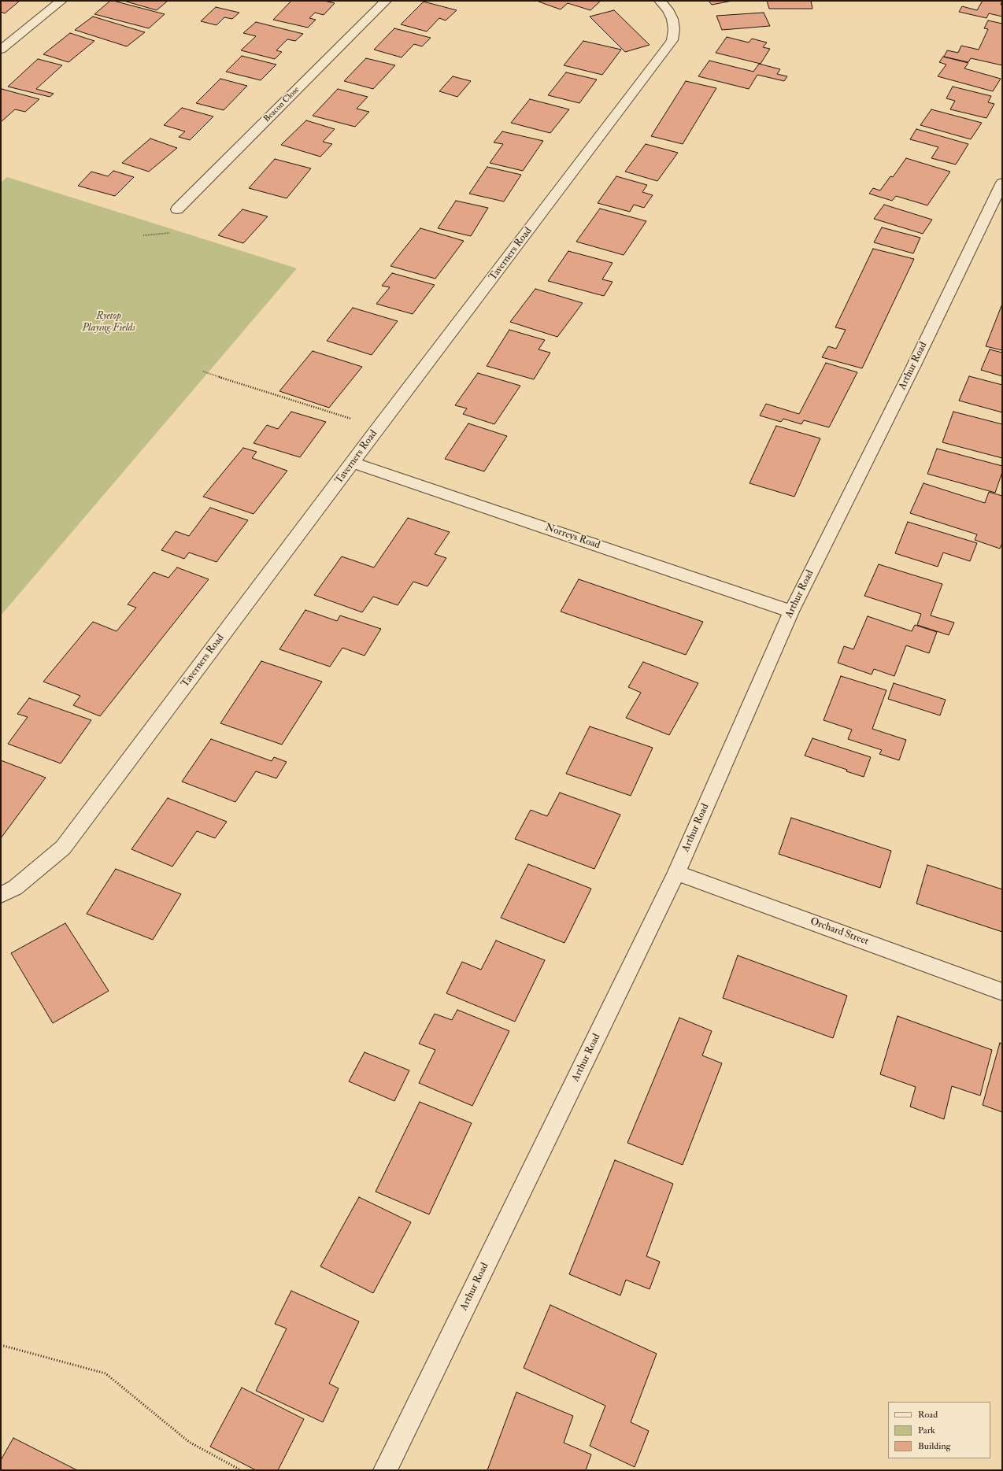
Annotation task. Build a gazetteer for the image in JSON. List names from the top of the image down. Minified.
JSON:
{"streets":{"street":["Beacon Close","Taverners Road","Arthur Road","Norreys Road","Orchard Street"]},"crossings":[["Taverners Road","Norreys Road"],["Arthur Road","Norreys Road"],["Arthur Road","Orchard Street"]],"parks":["Ryetop Playing Fields"],"legend":["Road","Park","Building"]}
